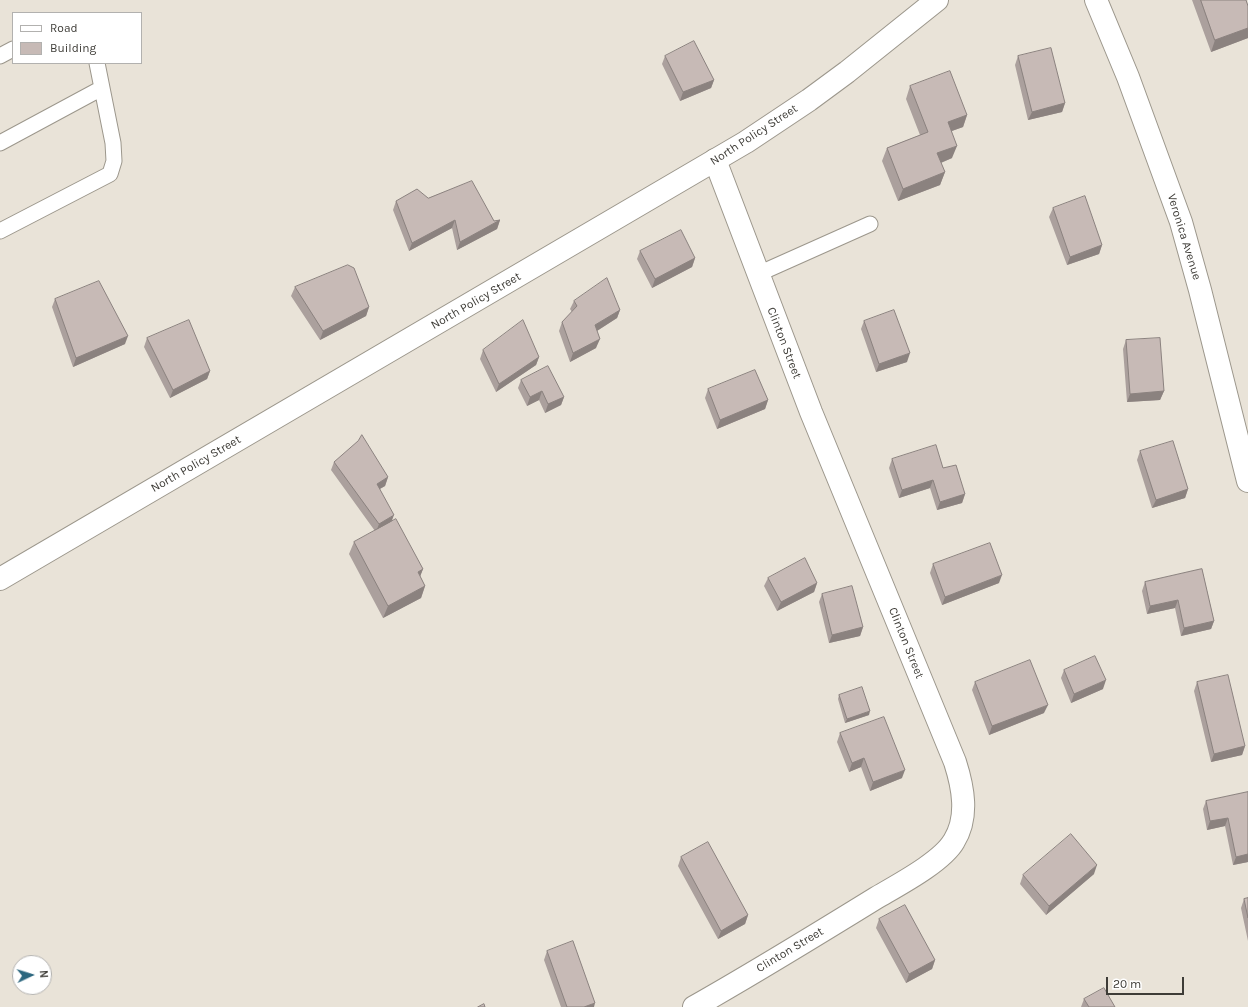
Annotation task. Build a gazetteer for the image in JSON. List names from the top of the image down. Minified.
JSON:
{"streets":{"street":["North Policy Street","Veronica Avenue","Clinton Street"]},"crossings":[["North Policy Street","Clinton Street"]],"legend":["Road","Building"],"scale_bar":"20 m","north":"right"}
